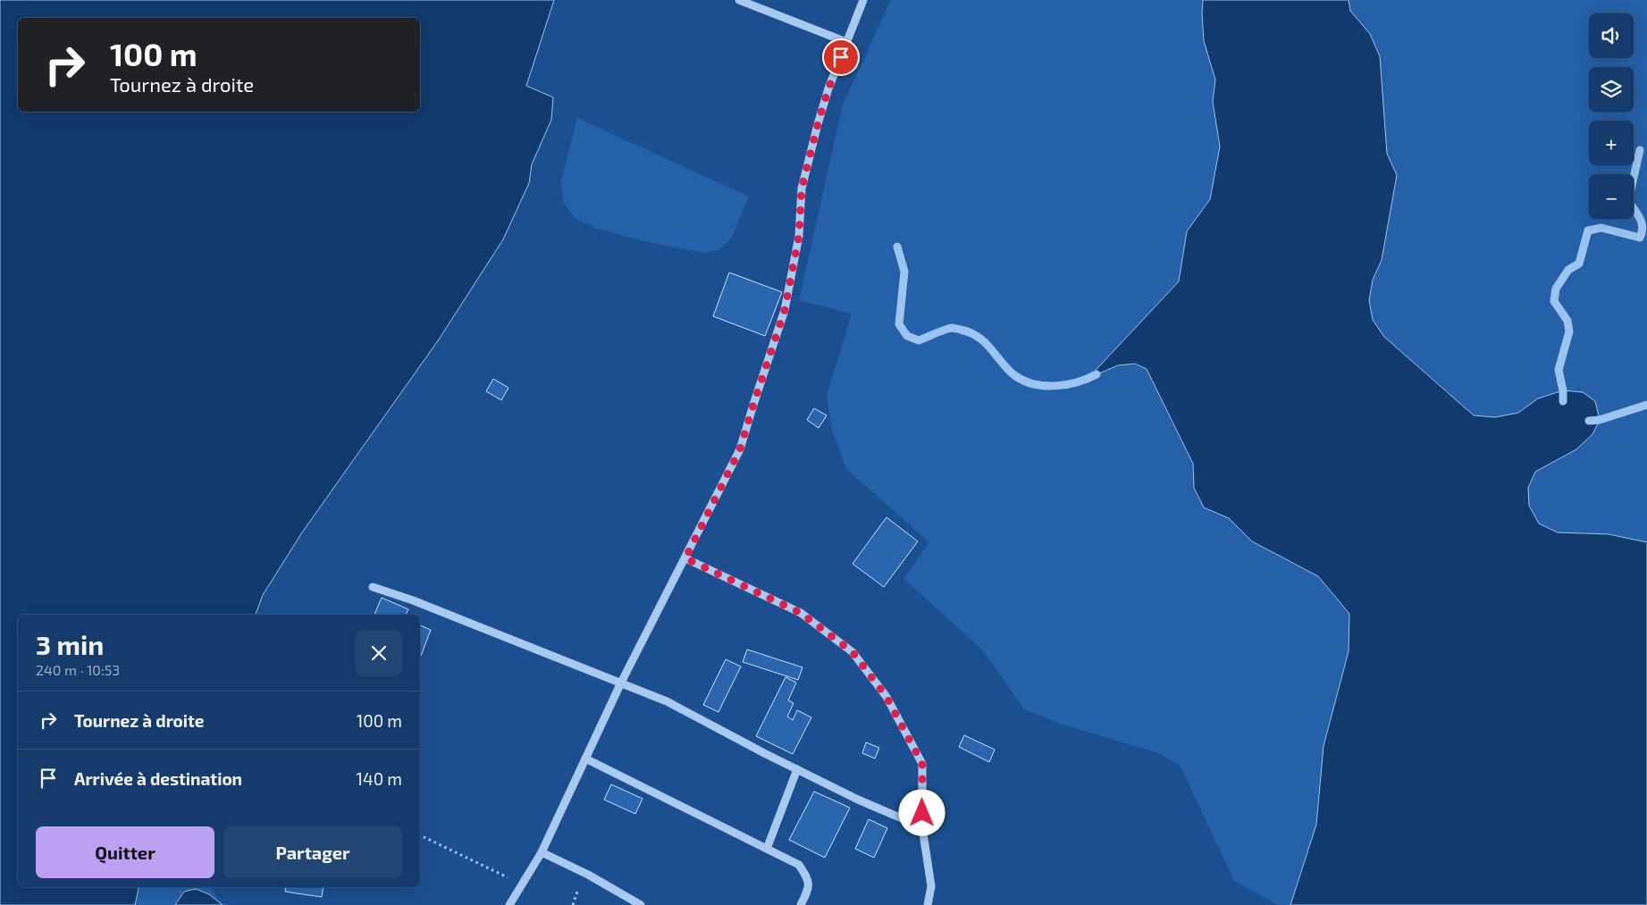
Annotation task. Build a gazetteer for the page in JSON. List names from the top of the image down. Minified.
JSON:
{"page":{"map_buttons":["+","−"],"turn":["100 m","Tournez à droite"],"heading":["3 min","240 m · 10:53"],"list":[{"name":"Tournez à droite","value":"100 m"},{"name":"Arrivée à destination","value":"140 m"}],"buttons":["Quitter","Partager"]}}
